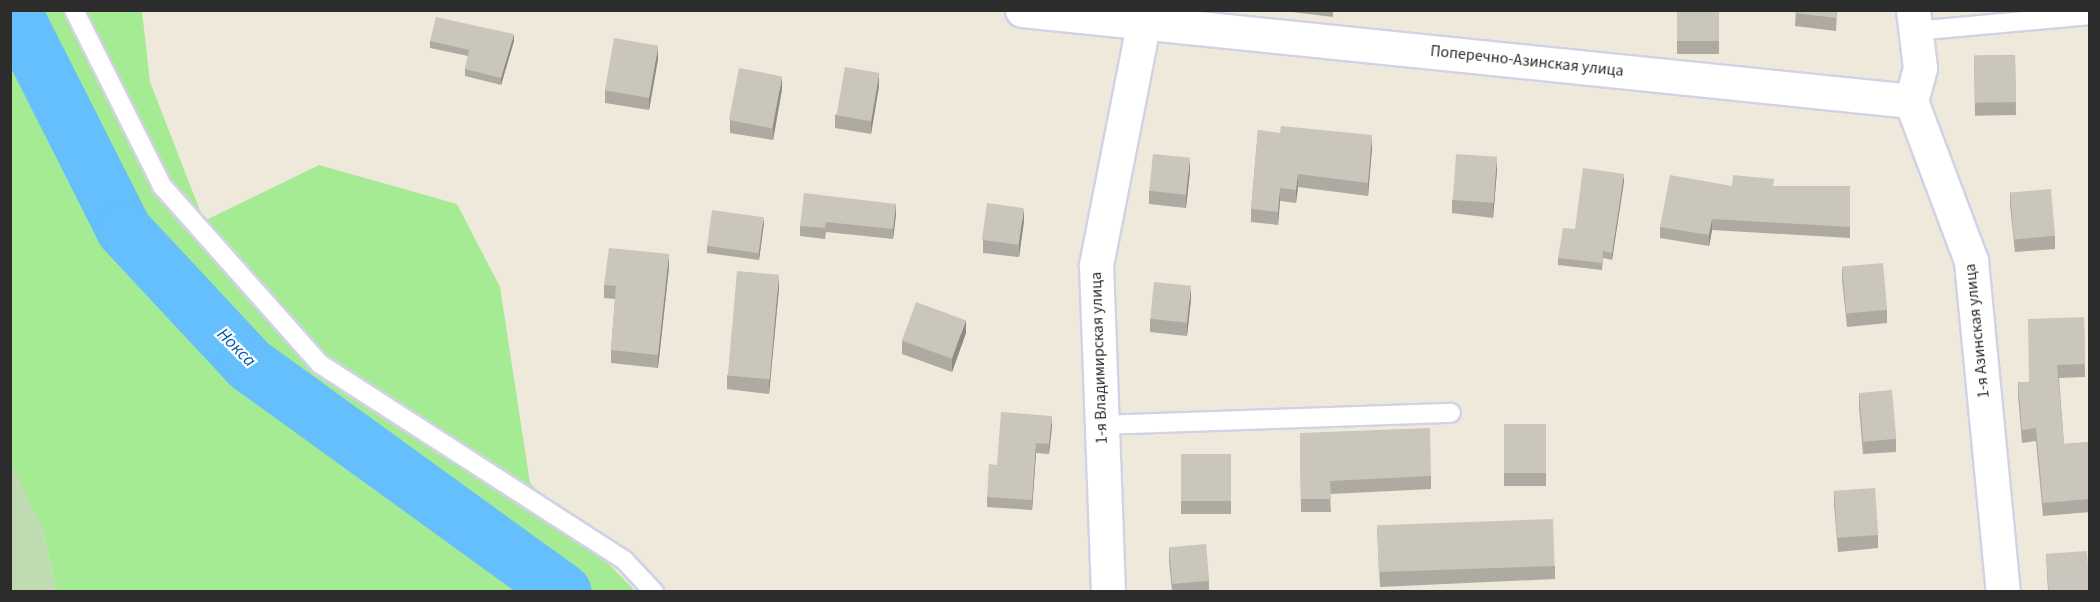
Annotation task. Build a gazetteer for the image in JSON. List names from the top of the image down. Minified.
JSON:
{"streets":{"street":["Поперечно-Азинская улица","1-я Азинская улица","1-я Владимирская улица"]},"crossings":[["Поперечно-Азинская улица","1-я Азинская улица"],["Поперечно-Азинская улица","1-я Владимирская улица"]],"water":["Нокса"]}
